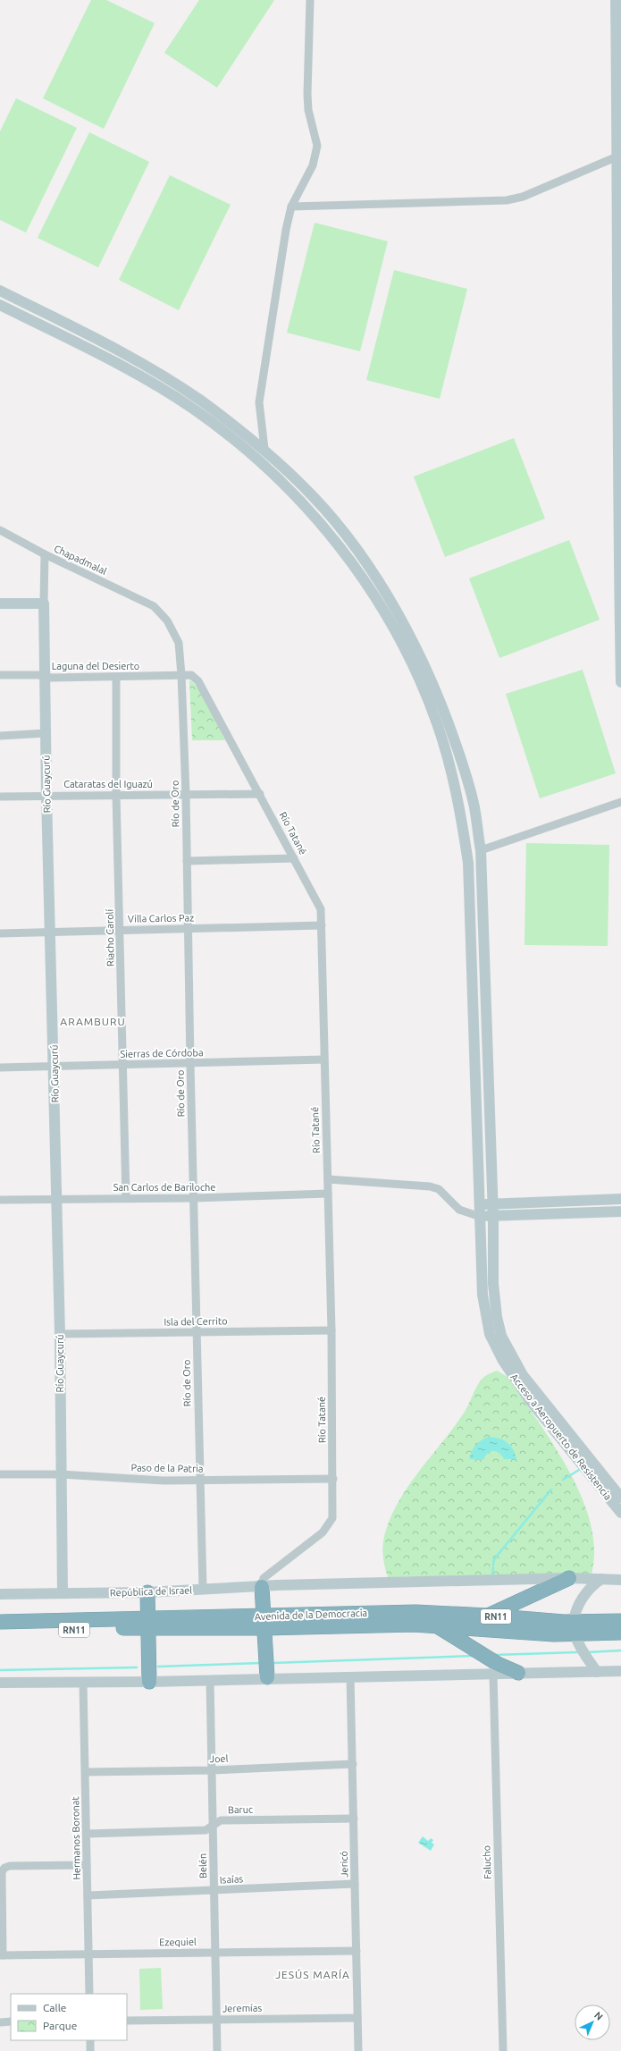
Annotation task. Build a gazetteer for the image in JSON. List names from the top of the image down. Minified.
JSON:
{"streets":{"highway":["Avenida de la Democracia","RN11"],"street":["Chapadmalal","Laguna del Desierto","Río Guaycurú","Cataratas del Iguazú","Río de Oro","Río Tatané","Villa Carlos Paz","Riacho Carolí","Sierras de Córdoba","San Carlos de Bariloche","Isla del Cerrito","Acceso a Aeropuerto de Resistencia","Paso de la Patria","República de Israel","Joel","Baruc","Hermanos Boronat","Falucho","Jericó","Belén","Isaías","Ezequiel","Jeremías"]},"crossings":[["Chapadmalal","Río Guaycurú"],["Chapadmalal","Río de Oro"],["Laguna del Desierto","Río Guaycurú"],["Laguna del Desierto","Río de Oro"],["Laguna del Desierto","Río Tatané"],["Laguna del Desierto","Riacho Carolí"],["Río Guaycurú","Cataratas del Iguazú"],["Río Guaycurú","Villa Carlos Paz"],["Río Guaycurú","Sierras de Córdoba"],["Río Guaycurú","San Carlos de Bariloche"],["Río Guaycurú","Isla del Cerrito"],["Río Guaycurú","Paso de la Patria"],["Río Guaycurú","República de Israel"],["Cataratas del Iguazú","Río de Oro"],["Cataratas del Iguazú","Río Tatané"],["Cataratas del Iguazú","Riacho Carolí"],["Río de Oro","Villa Carlos Paz"],["Río de Oro","Sierras de Córdoba"],["Río de Oro","San Carlos de Bariloche"],["Río de Oro","Isla del Cerrito"],["Río de Oro","Paso de la Patria"],["Río de Oro","República de Israel"],["Río Tatané","Villa Carlos Paz"],["Río Tatané","Sierras de Córdoba"],["Río Tatané","San Carlos de Bariloche"],["Río Tatané","Isla del Cerrito"],["Río Tatané","Paso de la Patria"],["Río Tatané","República de Israel"],["Villa Carlos Paz","Riacho Carolí"],["Riacho Carolí","Sierras de Córdoba"],["Riacho Carolí","San Carlos de Bariloche"],["Joel","Hermanos Boronat"],["Joel","Jericó"],["Joel","Belén"],["Baruc","Hermanos Boronat"],["Baruc","Jericó"],["Baruc","Belén"],["Hermanos Boronat","Isaías"],["Hermanos Boronat","Ezequiel"],["Jericó","Isaías"],["Jericó","Ezequiel"],["Jericó","Jeremías"],["Belén","Isaías"],["Belén","Ezequiel"],["Belén","Jeremías"]],"districts":["ARAMBURU","JESÚS MARÍA"],"legend":["Calle","Parque"],"north":"top right"}
